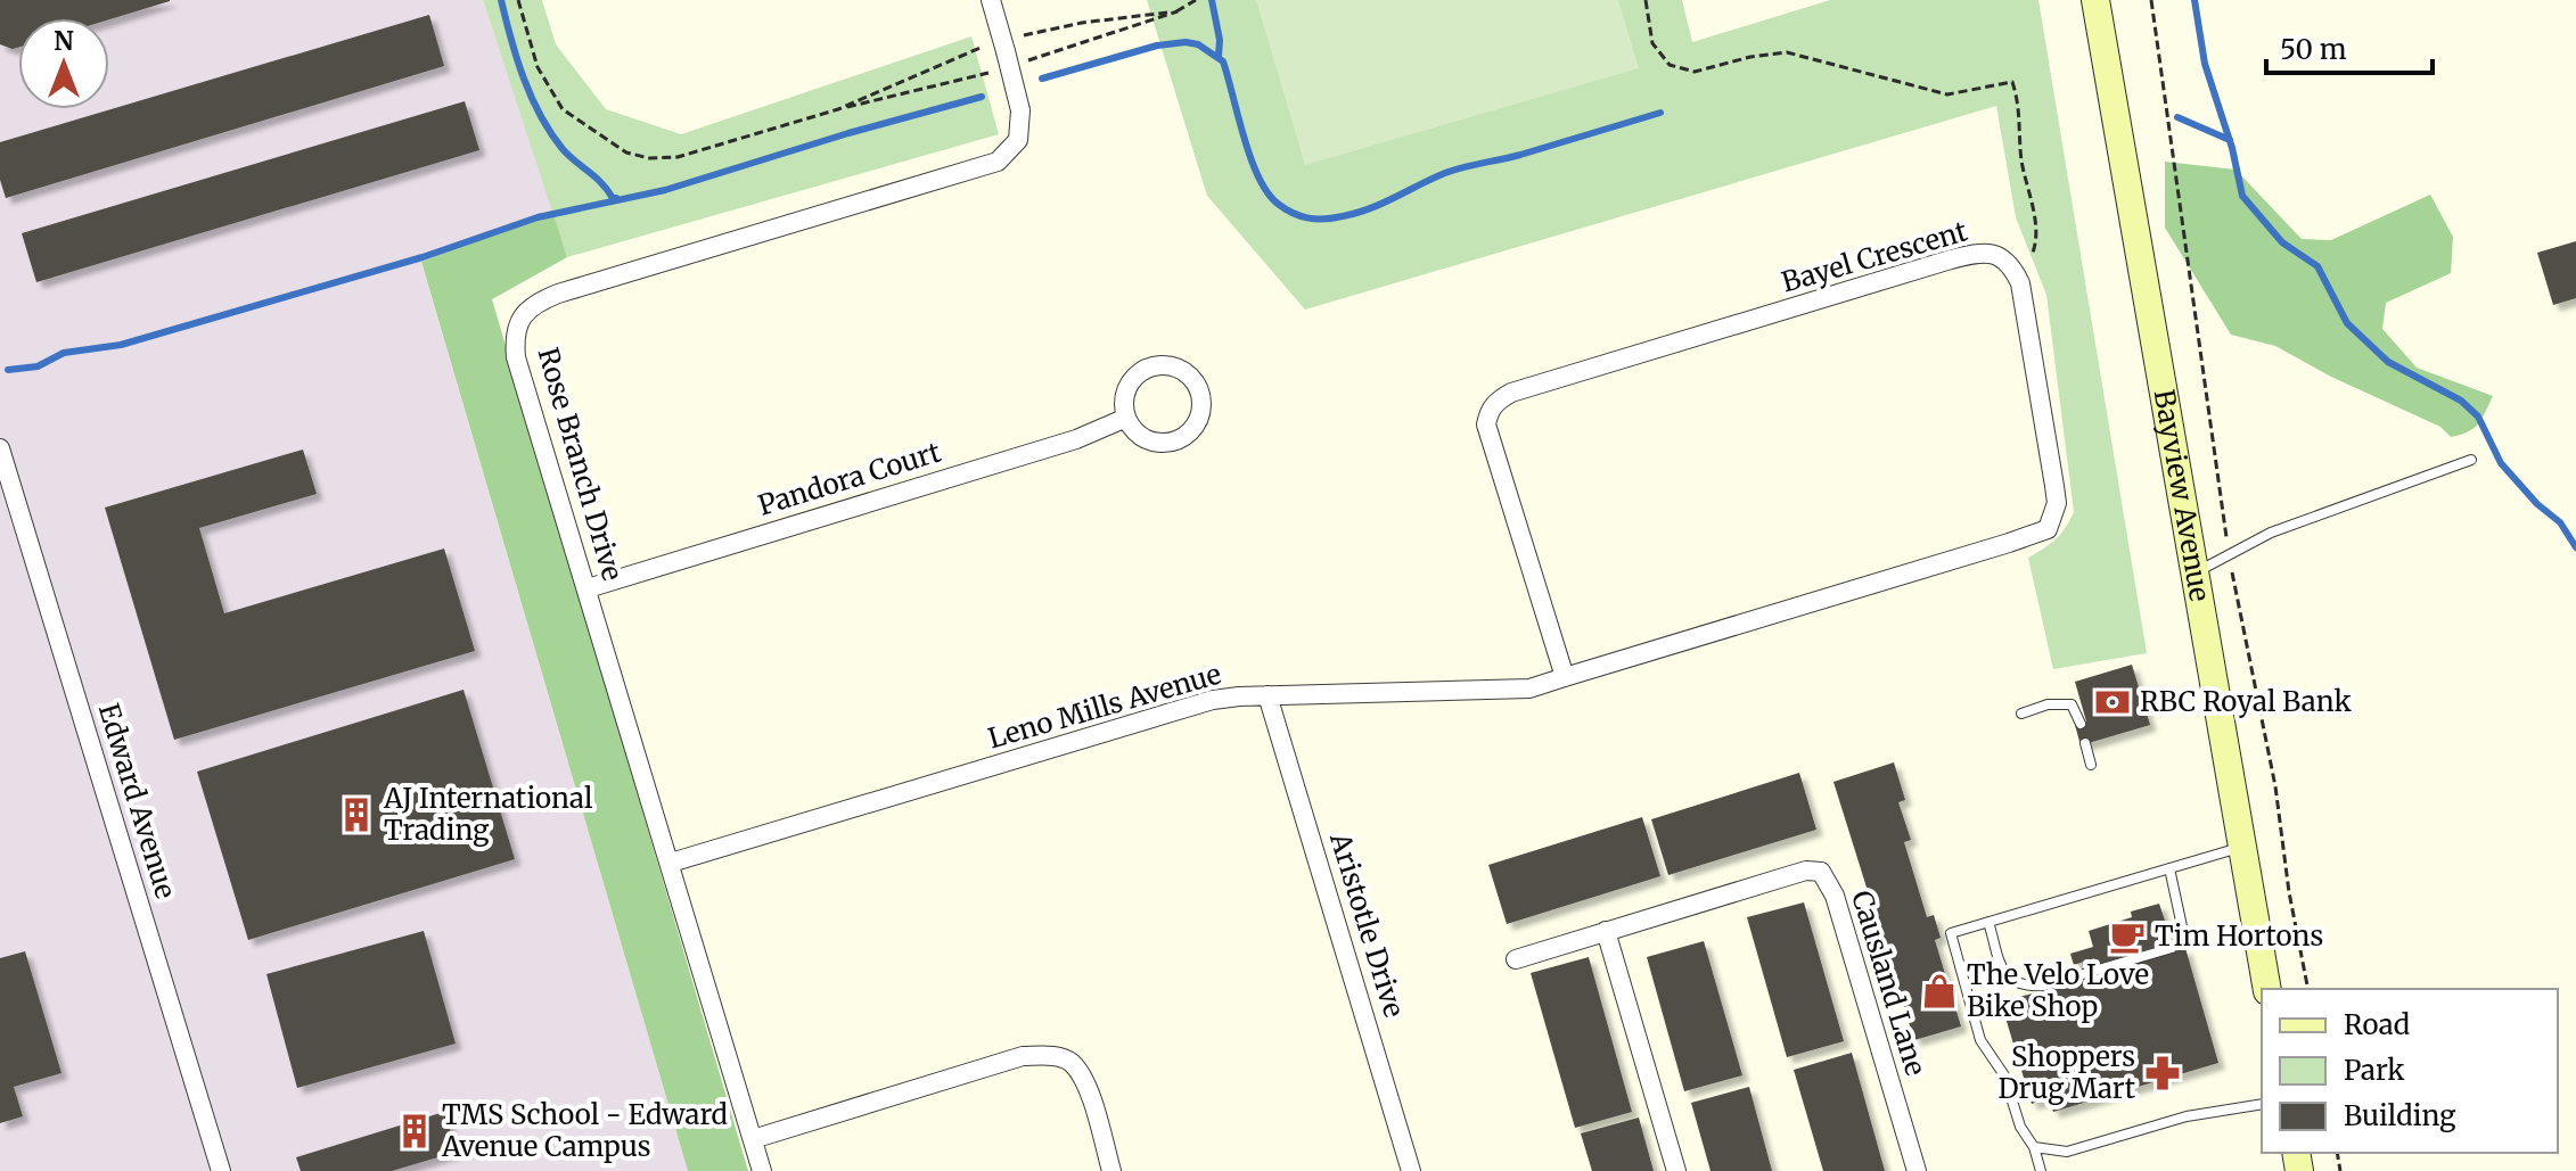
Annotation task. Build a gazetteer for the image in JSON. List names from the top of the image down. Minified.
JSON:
{"streets":{"main road":["Bayview Avenue"],"street":["Bayel Crescent","Rose Branch Drive","Pandora Court","Leno Mills Avenue","Edward Avenue","Aristotle Drive","Causland Lane"]},"crossings":[["Bayel Crescent","Leno Mills Avenue"],["Rose Branch Drive","Pandora Court"],["Rose Branch Drive","Leno Mills Avenue"],["Leno Mills Avenue","Aristotle Drive"]],"places":{"bank":["RBC Royal Bank"],"building":["AJ International Trading","TMS School - Edward Avenue Campus"],"cafe":["Tim Hortons"],"shop":["The Velo Love Bike Shop"],"pharmacy":["Shoppers Drug Mart"]},"legend":["Road","Park","Building"],"scale_bar":"50 m","north":"top"}
